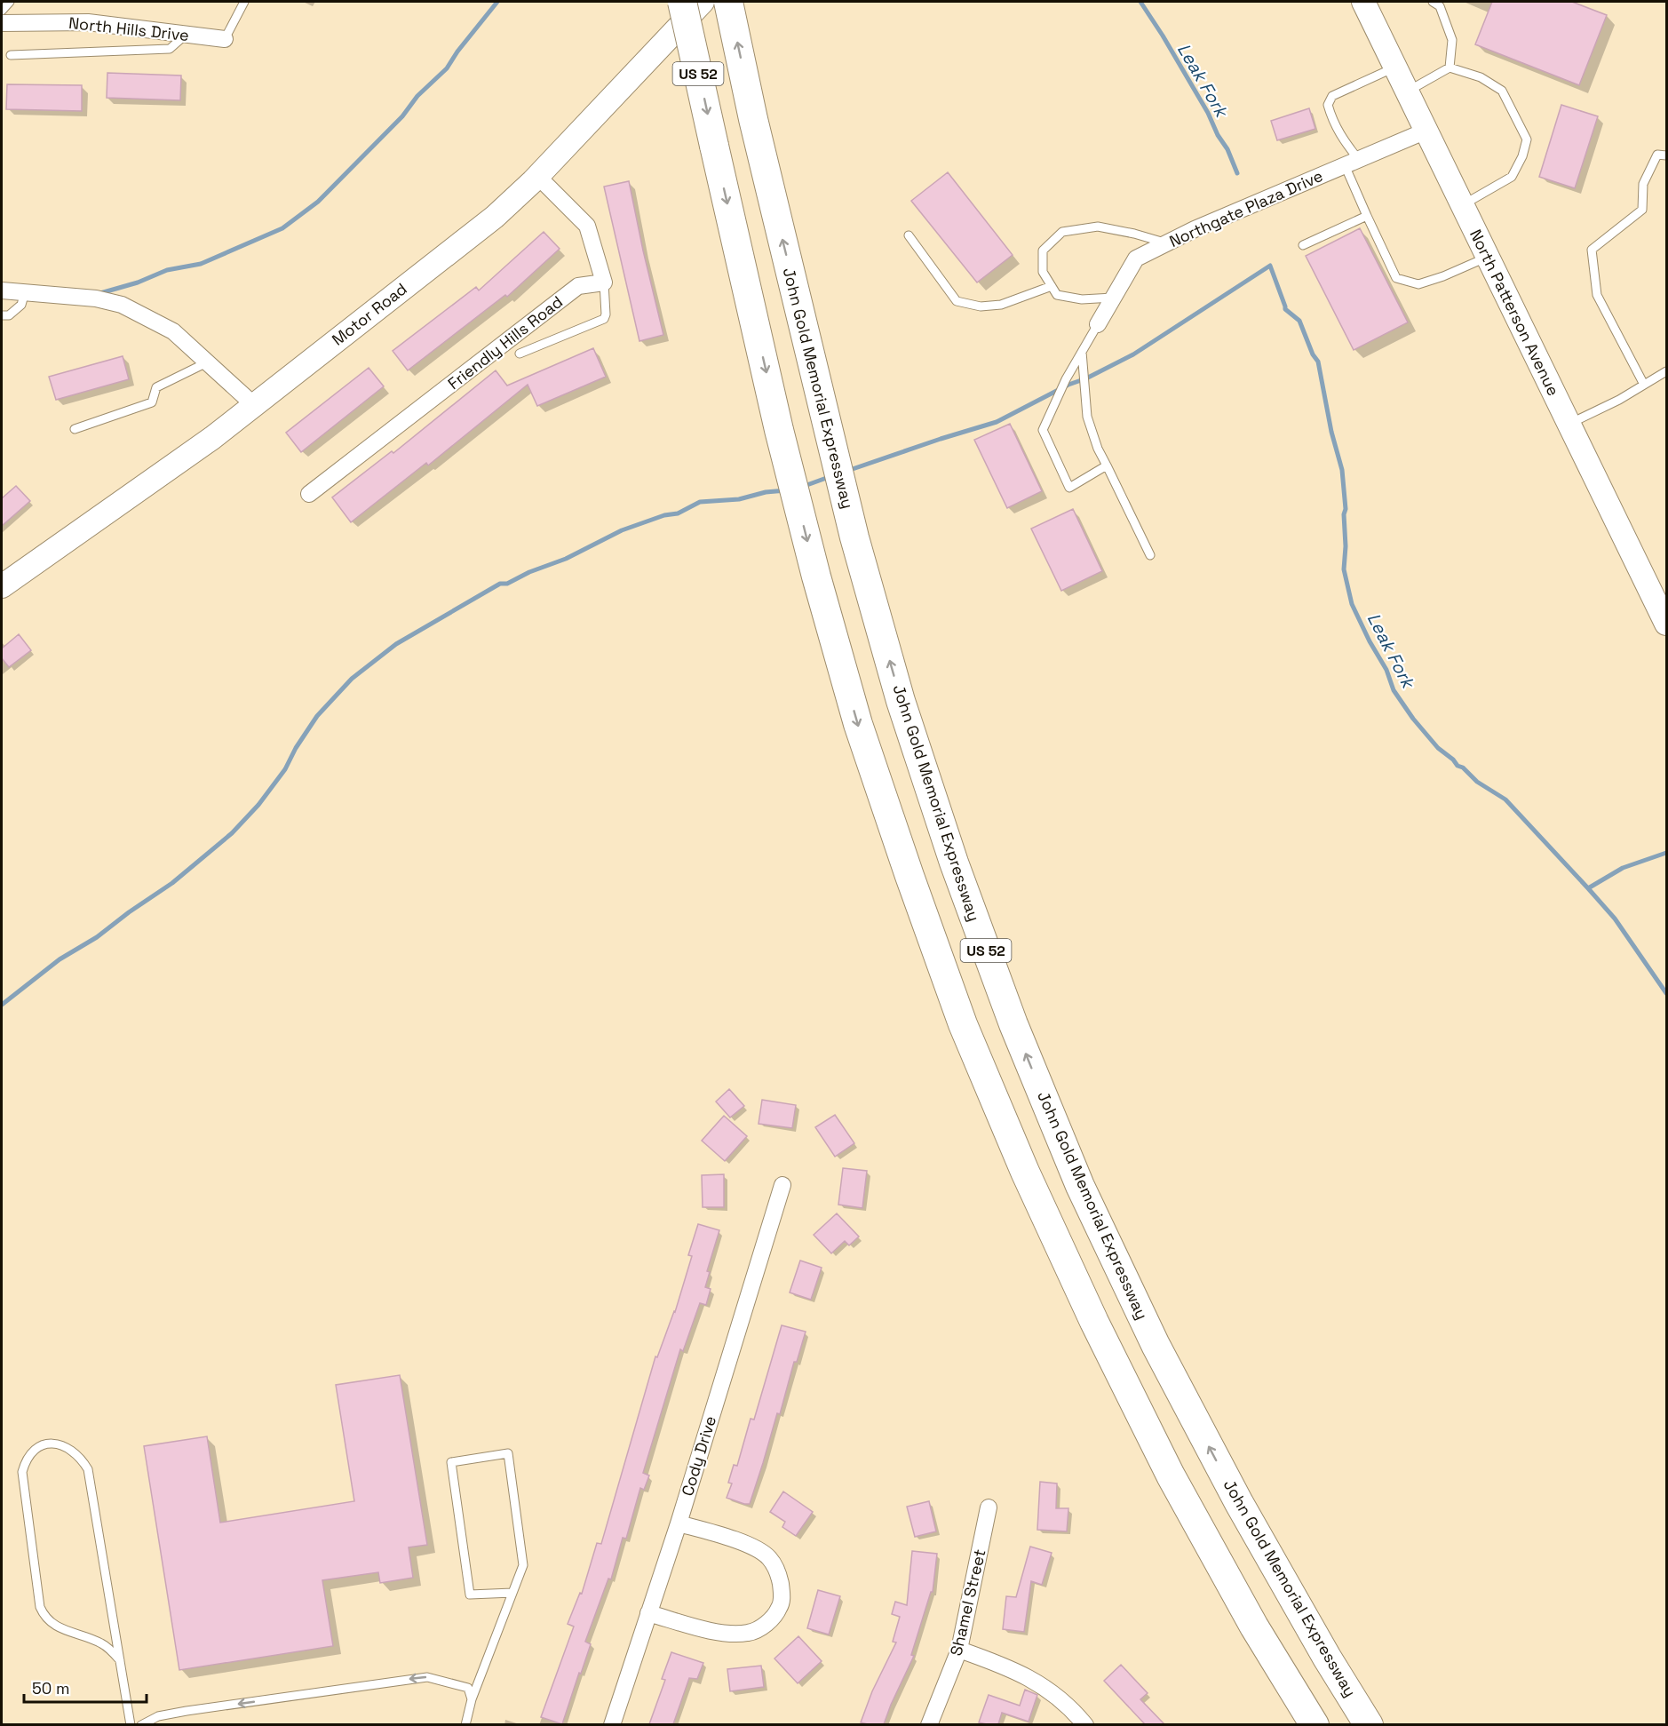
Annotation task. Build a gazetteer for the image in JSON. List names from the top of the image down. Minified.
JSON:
{"streets":{"highway":["US 52","John Gold Memorial Expressway"],"street":["North Hills Drive","Northgate Plaza Drive","North Patterson Avenue","Motor Road","Friendly Hills Road","Cody Drive","Shamel Street"]},"crossings":[["Northgate Plaza Drive","North Patterson Avenue"]],"water":["Leak Fork"],"scale_bar":"50 m"}
